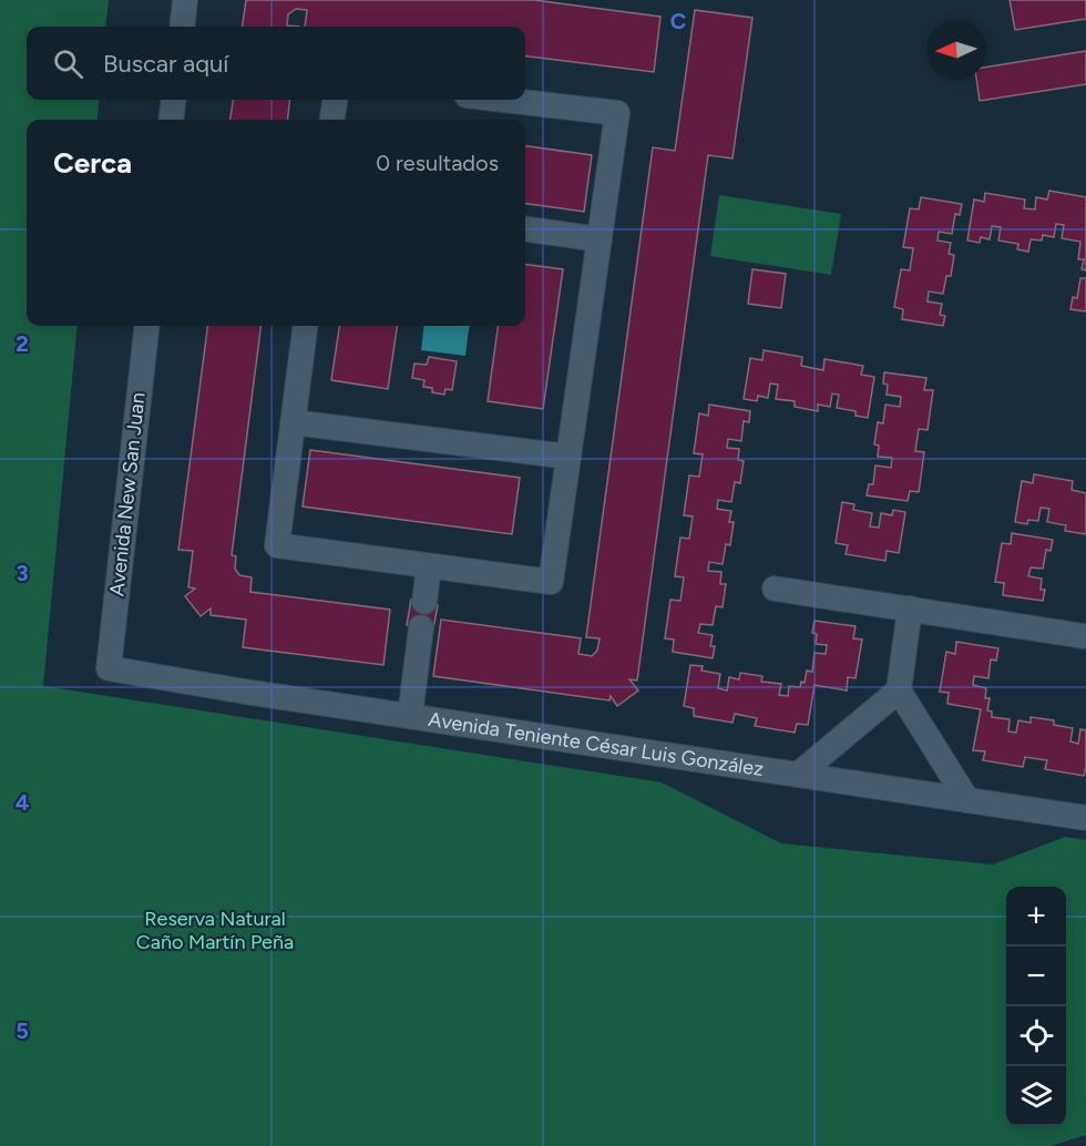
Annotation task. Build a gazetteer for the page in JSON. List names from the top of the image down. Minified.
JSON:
{"streets":{"street":["Avenida New San Juan","Avenida Teniente César Luis González"]},"crossings":[["Avenida New San Juan","Avenida Teniente César Luis González"]],"parks":["Reserva Natural Caño Martín Peña"],"north":"left","page":{"search":"Buscar aquí","heading":["Cerca","0 resultados"],"map_buttons":["+","−"]},"grid":{"columns":["C"],"rows":["2","3","4","5"]}}
